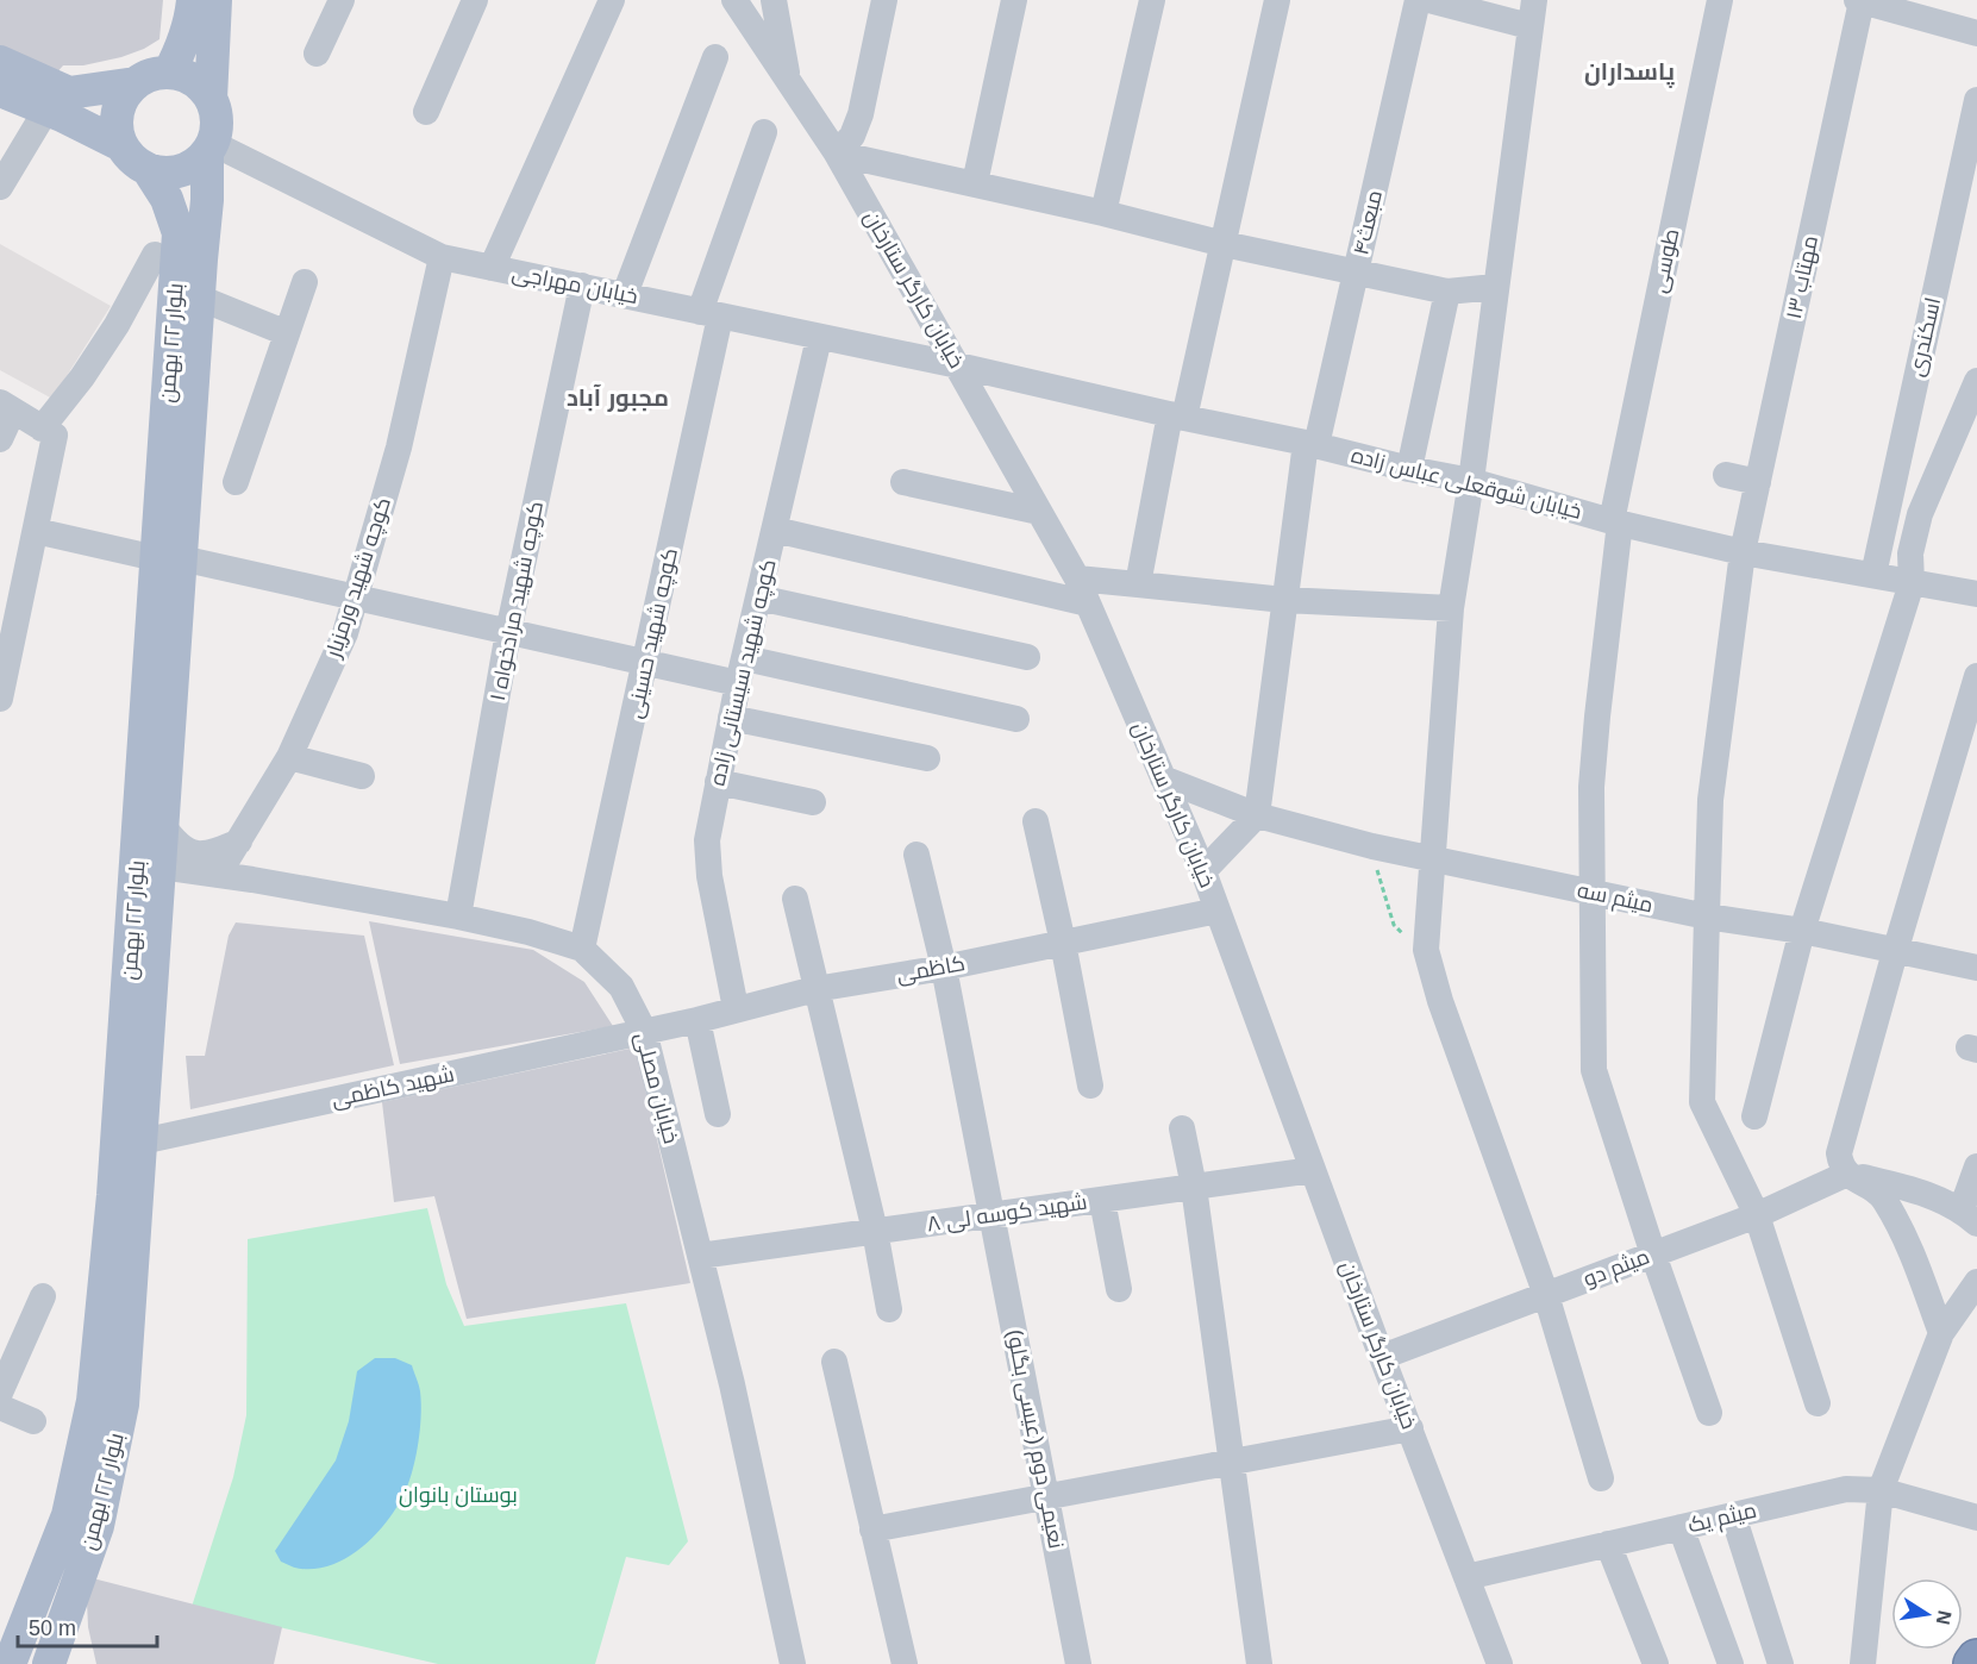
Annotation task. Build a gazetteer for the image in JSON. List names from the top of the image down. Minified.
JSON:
{"streets":{"main road":["بلوار ۲۲ بهمن"],"street":["مبعث۴","طوسی","مهتاب ۱۳","خیابان مهراجی","خیابان کارگر ستارخان","اسکندری","خیابان شوقعلی عباس زاده","کوچه شهید ورمزیار","۱ کوچه شهید مرادخواه","کوچه شهید حسینی","کوچه شهید سیستانی زاده","میثم سه","کاظمی","شهید کاظمی","خیابان مصلی","شهید کوسه لی ۸","میثم دو","نعیمی دوم (عیسی بگلو)","میثم یک"]},"crossings":[["مبعث۴","خیابان شوقعلی عباس زاده"],["مبعث۴","میثم سه"],["طوسی","خیابان شوقعلی عباس زاده"],["طوسی","میثم سه"],["طوسی","میثم دو"],["مهتاب ۱۳","خیابان شوقعلی عباس زاده"],["مهتاب ۱۳","میثم سه"],["مهتاب ۱۳","میثم دو"],["خیابان مهراجی","خیابان کارگر ستارخان"],["خیابان مهراجی","بلوار ۲۲ بهمن"],["خیابان مهراجی","خیابان شوقعلی عباس زاده"],["خیابان مهراجی","کوچه شهید ورمزیار"],["خیابان مهراجی","۱ کوچه شهید مرادخواه"],["خیابان مهراجی","کوچه شهید حسینی"],["خیابان مهراجی","کوچه شهید سیستانی زاده"],["خیابان کارگر ستارخان","خیابان شوقعلی عباس زاده"],["خیابان کارگر ستارخان","میثم سه"],["خیابان کارگر ستارخان","کاظمی"],["خیابان کارگر ستارخان","شهید کوسه لی ۸"],["خیابان کارگر ستارخان","میثم دو"],["خیابان کارگر ستارخان","میثم یک"],["اسکندری","خیابان شوقعلی عباس زاده"],["بلوار ۲۲ بهمن","شهید کاظمی"],["بلوار ۲۲ بهمن","خیابان مصلی"],["کوچه شهید ورمزیار","خیابان مصلی"],["۱ کوچه شهید مرادخواه","خیابان مصلی"],["کوچه شهید حسینی","خیابان مصلی"],["کوچه شهید سیستانی زاده","کاظمی"],["کاظمی","شهید کاظمی"],["کاظمی","خیابان مصلی"],["کاظمی","نعیمی دوم (عیسی بگلو)"],["شهید کاظمی","خیابان مصلی"],["خیابان مصلی","شهید کوسه لی ۸"],["شهید کوسه لی ۸","نعیمی دوم (عیسی بگلو)"]],"districts":["پاسداران","مجبور آباد"],"parks":["بوستان بانوان"],"scale_bar":"50 m","north":"right"}
